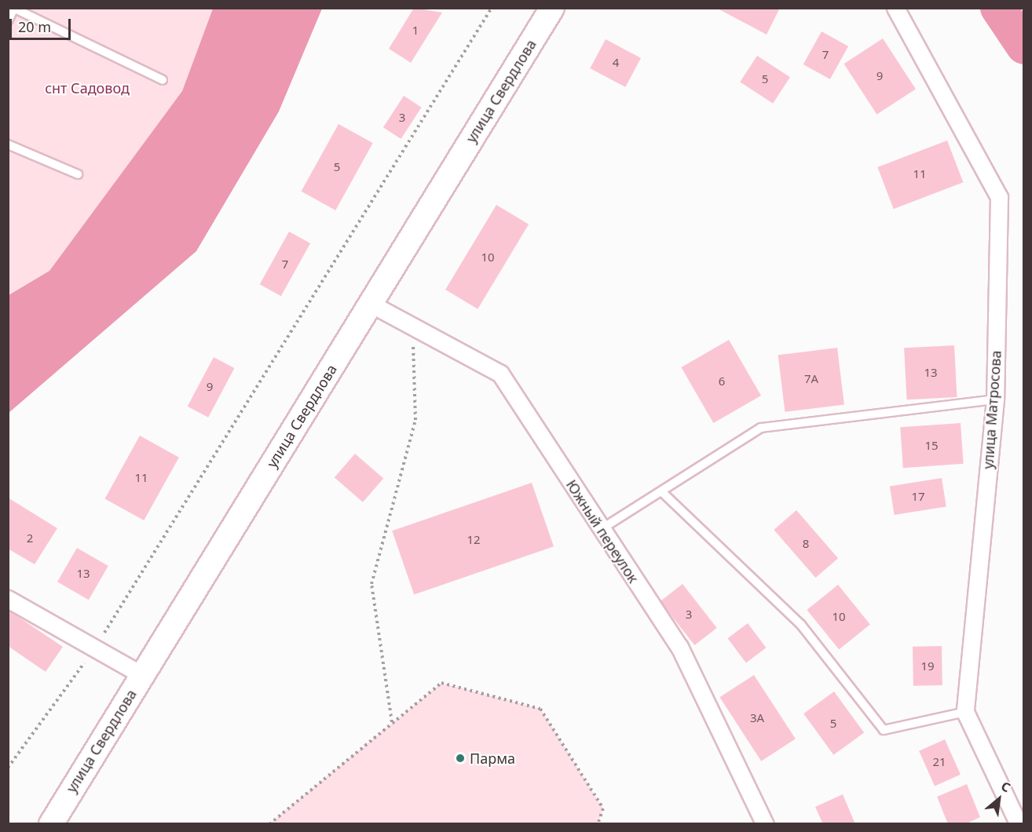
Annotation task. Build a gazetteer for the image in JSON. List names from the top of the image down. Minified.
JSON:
{"streets":{"main road":["улица Свердлова"],"street":["улица Матросова","Южный переулок"]},"crossings":[["улица Свердлова","Южный переулок"]],"parks":["снт Садовод"],"places":["Парма"],"house_numbers":["1","7","4","9","5","3","5","11","10","7","13","7А","6","9","15","11","17","2","12","8","13","3","10","19","3А","5","21"],"scale_bar":"20 m","north":"top right"}
